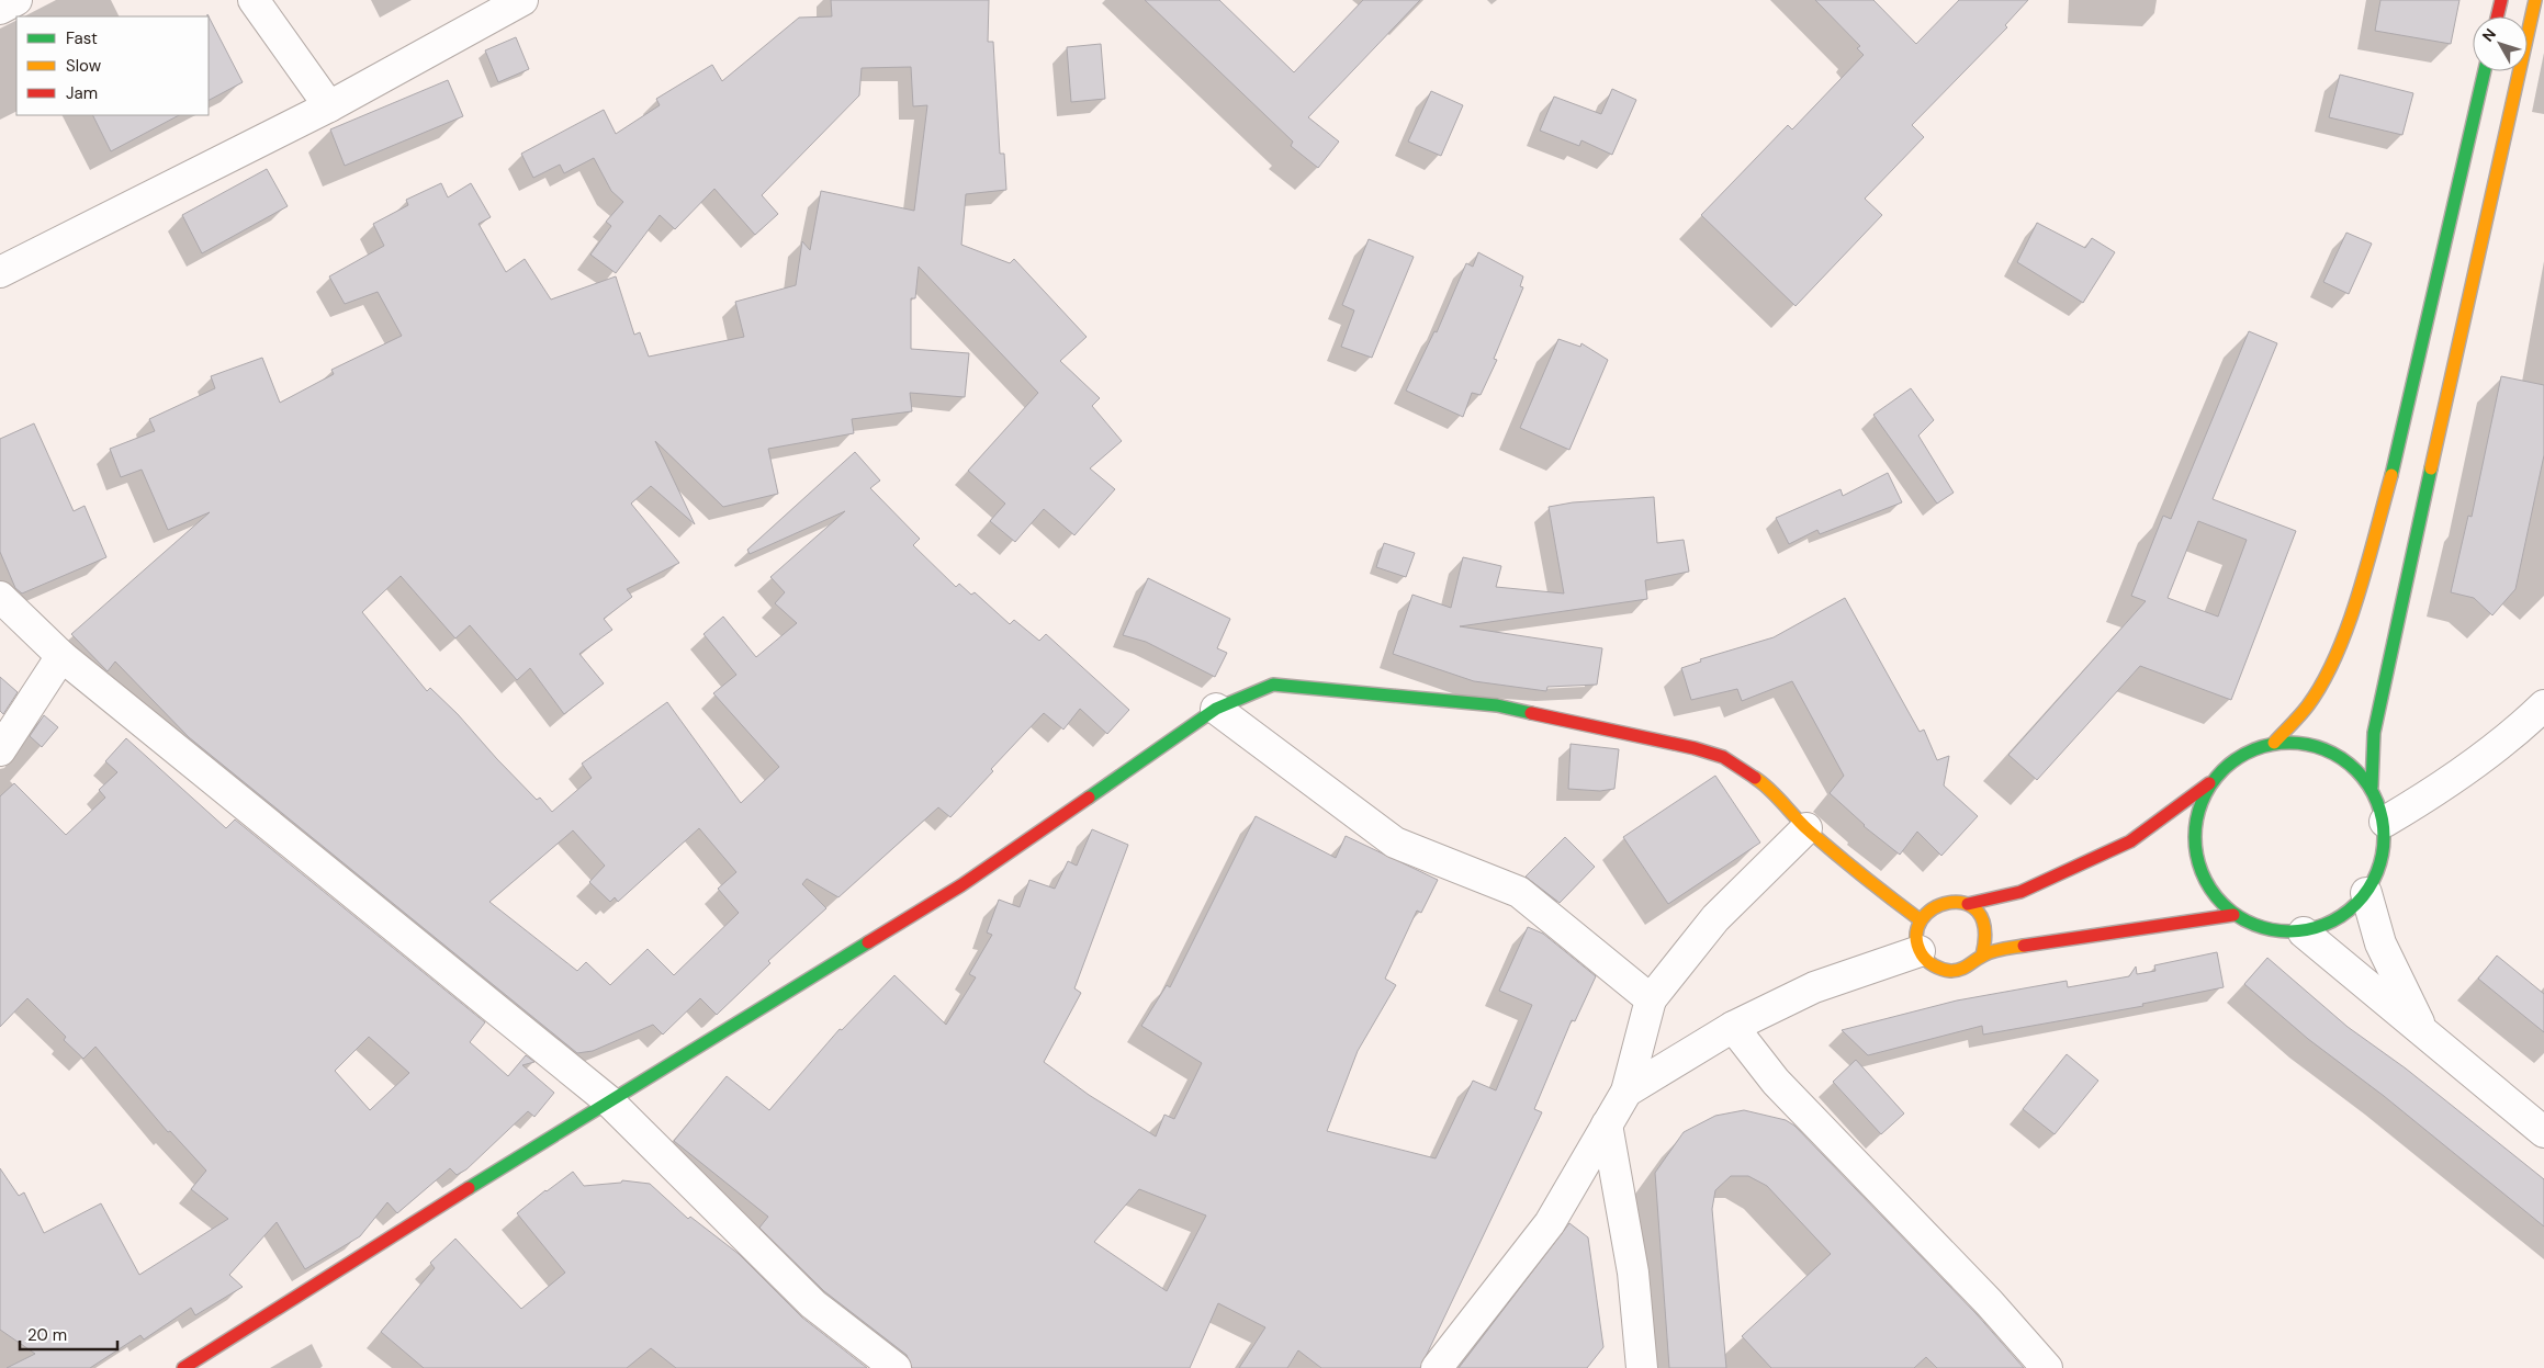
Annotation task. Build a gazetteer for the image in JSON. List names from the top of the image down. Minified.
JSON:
{"legend":["Fast","Slow","Jam"],"scale_bar":"20 m","north":"top left"}
